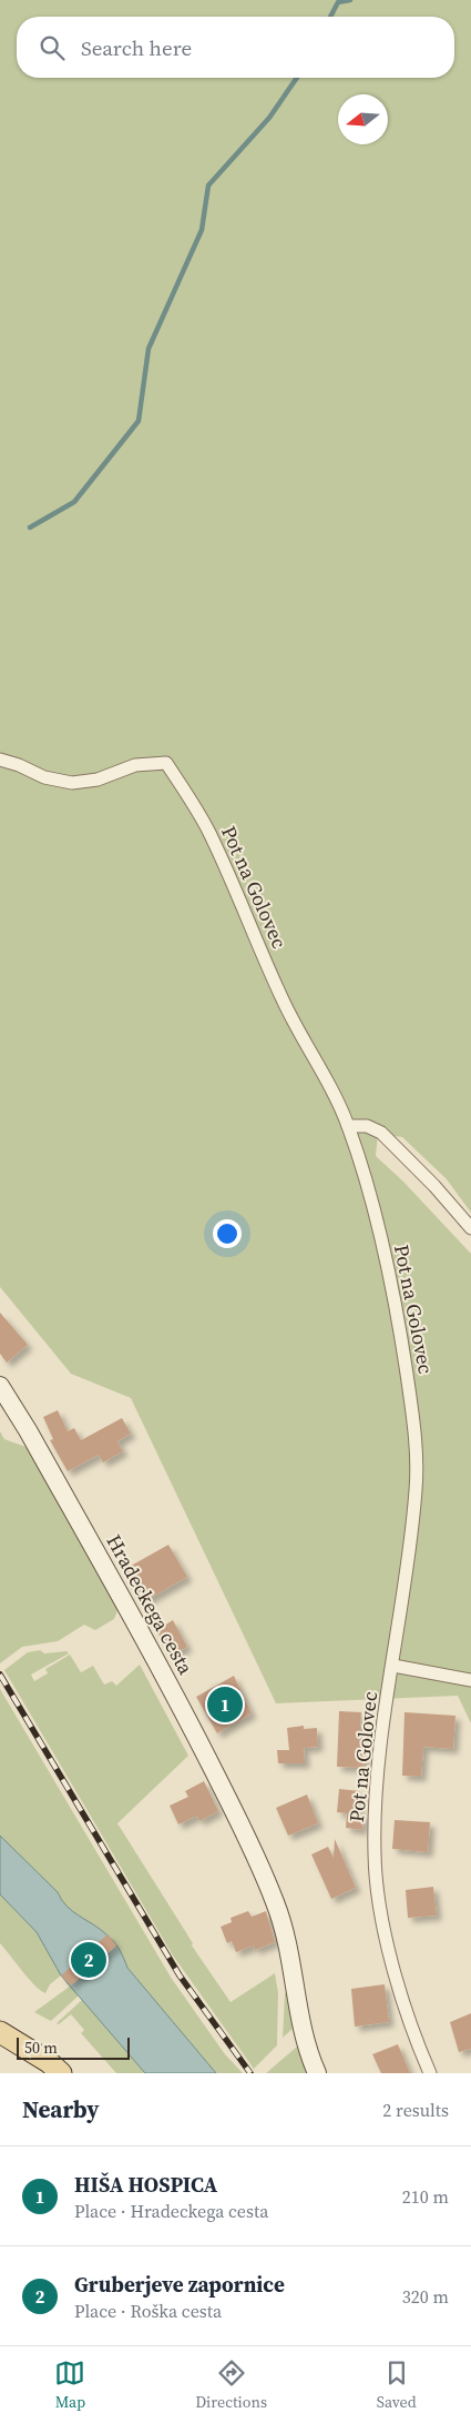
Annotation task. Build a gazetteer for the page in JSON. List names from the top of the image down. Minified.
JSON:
{"streets":{"street":["Pot na Golovec","Hradeckega cesta"]},"scale_bar":"50 m","north":"left","page":{"search":"Search here","pins":["1","2"],"scale":"50 m","heading":["Nearby","2 results"],"list":[{"mark":"1","name":"HIŠA HOSPICA","note":"Place · Hradeckega cesta","value":"210 m"},{"mark":"2","name":"Gruberjeve zapornice","note":"Place · Roška cesta","value":"320 m"}],"nav":["Map","Directions","Saved"]}}
